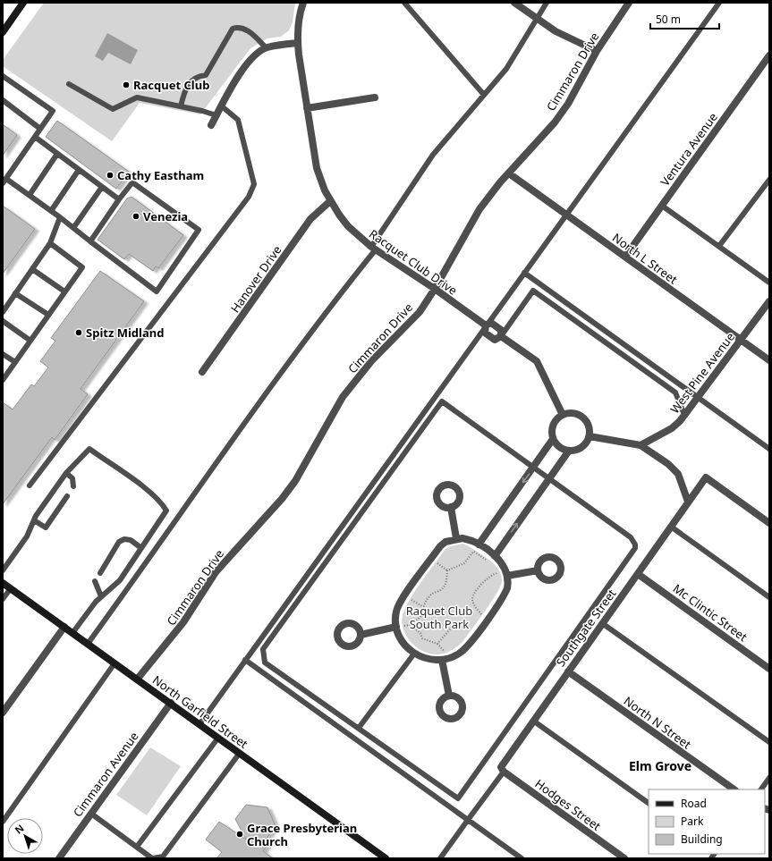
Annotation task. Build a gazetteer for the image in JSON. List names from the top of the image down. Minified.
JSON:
{"streets":{"main road":["North Garfield Street"],"street":["Cimmaron Drive","Ventura Avenue","North L Street","Racquet Club Drive","Hanover Drive","West Pine Avenue","Mc Clintic Street","Southgate Street","North N Street","Cimmaron Avenue","Hodges Street"]},"crossings":[["Cimmaron Drive","North L Street"],["Cimmaron Drive","Racquet Club Drive"],["Cimmaron Drive","North Garfield Street"],["Ventura Avenue","North L Street"],["North L Street","West Pine Avenue"],["Racquet Club Drive","Hanover Drive"],["Mc Clintic Street","Southgate Street"],["Southgate Street","North N Street"],["Southgate Street","Hodges Street"],["North Garfield Street","Cimmaron Avenue"]],"districts":["Elm Grove"],"parks":["Raquet Club South Park"],"places":["Racquet Club","Cathy Eastham","Venezia","Spitz Midland","Grace Presbyterian Church"],"legend":["Road","Park","Building"],"scale_bar":"50 m","north":"top left"}
